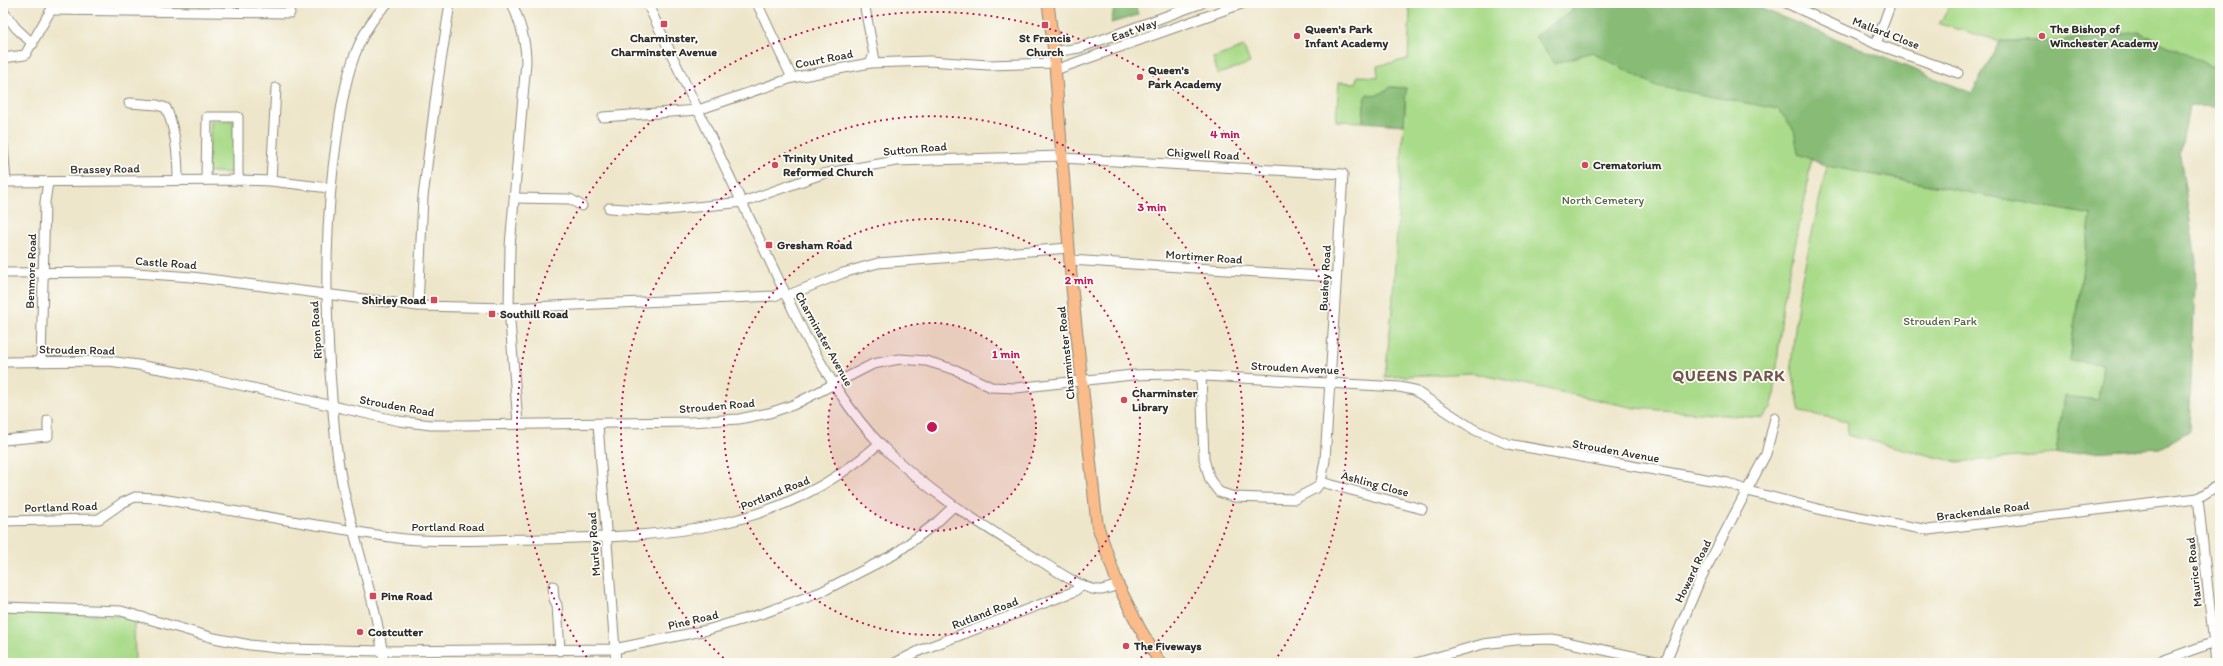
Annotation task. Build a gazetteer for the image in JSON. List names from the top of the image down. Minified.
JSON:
{"streets":{"main road":["Charminster Road"],"street":["East Way","Mallard Close","Court Road","Sutton Road","Chigwell Road","Brassey Road","Mortimer Road","Castle Road","Benmore Road","Bushey Road","Ripon Road","Charminster Avenue","Strouden Road","Strouden Avenue","Ashling Close","Portland Road","Brackendale Road","Murley Road","Howard Road","Maurice Road","Rutland Road","Pine Road"]},"crossings":[["East Way","Court Road"],["East Way","Charminster Road"],["Court Road","Charminster Avenue"],["Court Road","Charminster Road"],["Sutton Road","Chigwell Road"],["Sutton Road","Charminster Avenue"],["Sutton Road","Charminster Road"],["Chigwell Road","Bushey Road"],["Chigwell Road","Charminster Road"],["Brassey Road","Benmore Road"],["Brassey Road","Ripon Road"],["Mortimer Road","Bushey Road"],["Mortimer Road","Charminster Road"],["Castle Road","Benmore Road"],["Castle Road","Ripon Road"],["Benmore Road","Strouden Road"],["Bushey Road","Strouden Avenue"],["Bushey Road","Ashling Close"],["Ripon Road","Strouden Road"],["Ripon Road","Portland Road"],["Ripon Road","Pine Road"],["Charminster Avenue","Strouden Road"],["Charminster Avenue","Charminster Road"],["Charminster Avenue","Strouden Avenue"],["Charminster Avenue","Portland Road"],["Charminster Avenue","Rutland Road"],["Charminster Avenue","Pine Road"],["Strouden Road","Strouden Avenue"],["Strouden Road","Murley Road"],["Charminster Road","Strouden Avenue"],["Strouden Avenue","Brackendale Road"],["Strouden Avenue","Howard Road"],["Portland Road","Murley Road"],["Brackendale Road","Howard Road"],["Brackendale Road","Maurice Road"],["Murley Road","Pine Road"]],"districts":["QUEENS PARK"],"parks":["North Cemetery","Strouden Park"],"places":{"transit":["Charminster, Charminster Avenue","St Francis Church","Gresham Road","Shirley Road","Southill Road","Pine Road"],"other":["Queen's Park Infant Academy","The Bishop of Winchester Academy","Queen's Park Academy","Trinity United Reformed Church","Crematorium","Charminster Library","Costcutter","The Fiveways"]},"rings":["4 min","3 min","2 min","1 min"]}
